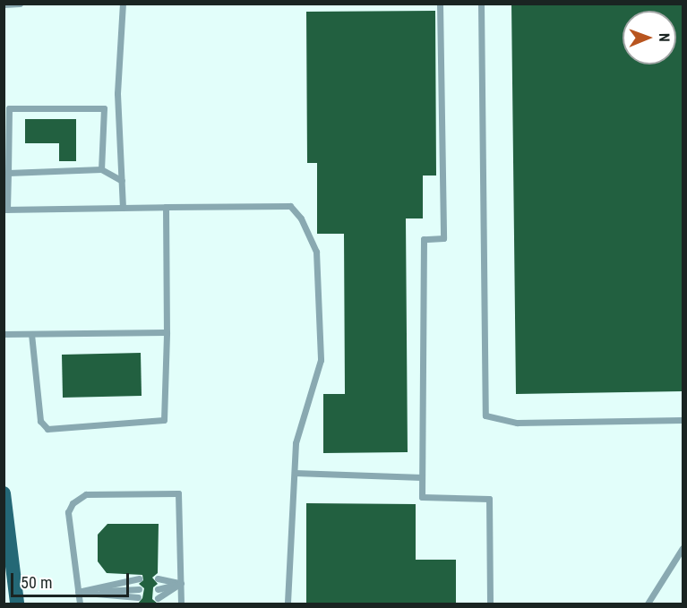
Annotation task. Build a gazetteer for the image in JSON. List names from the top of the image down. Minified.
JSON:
{"scale_bar":"50 m","north":"right"}
